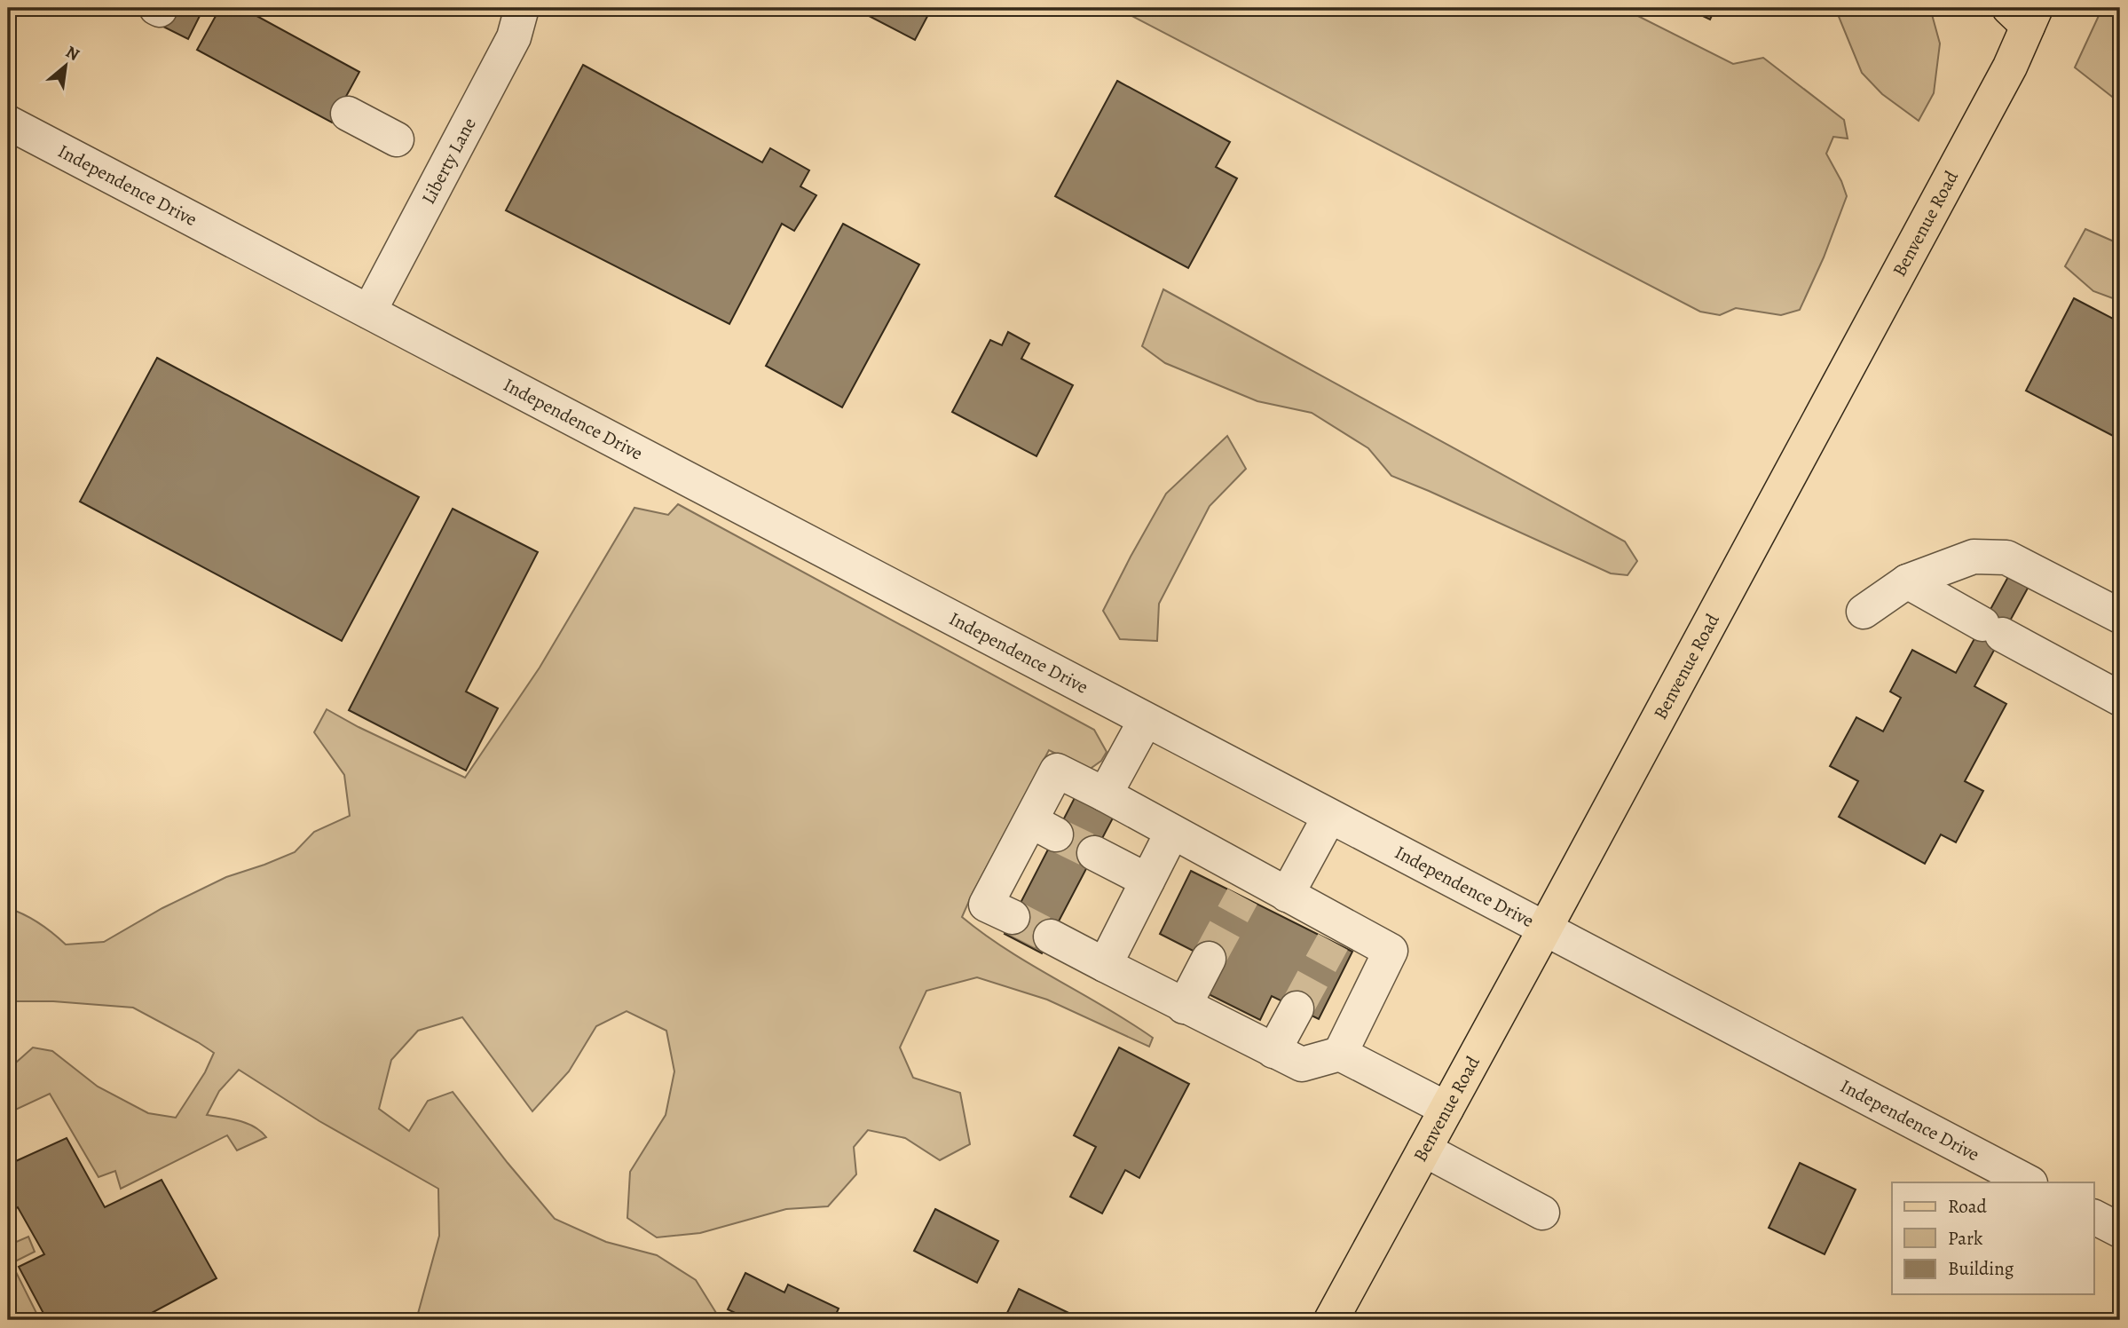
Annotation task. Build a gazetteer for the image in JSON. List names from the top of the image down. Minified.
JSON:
{"streets":{"main road":["Benvenue Road"],"street":["Liberty Lane","Independence Drive"]},"crossings":[["Liberty Lane","Independence Drive"],["Independence Drive","Benvenue Road"]],"legend":["Road","Park","Building"],"north":"top right"}
